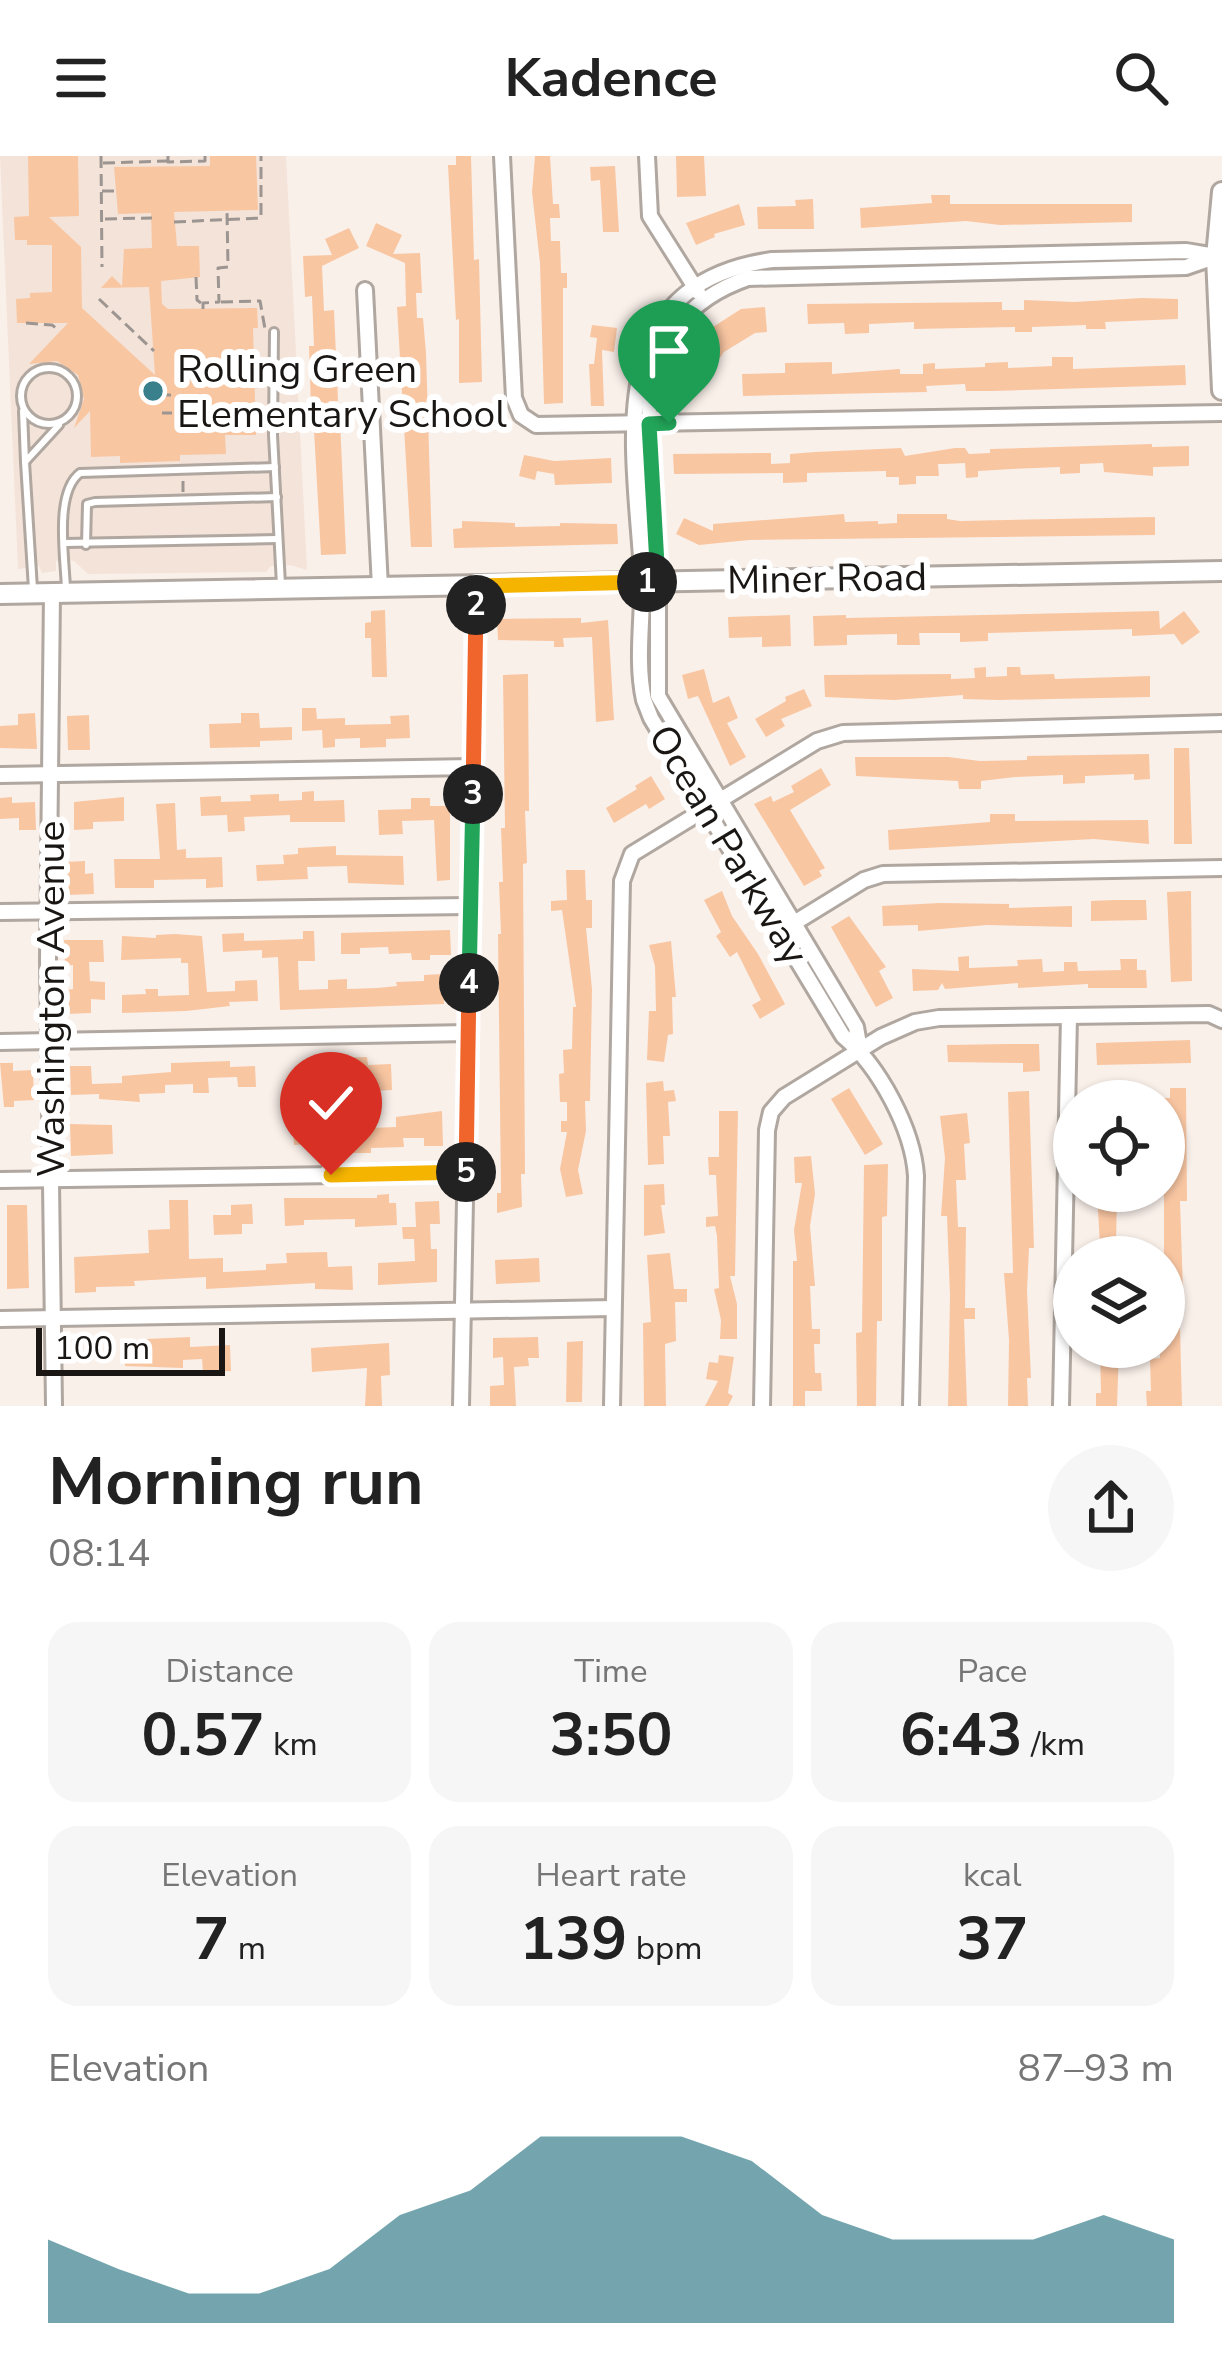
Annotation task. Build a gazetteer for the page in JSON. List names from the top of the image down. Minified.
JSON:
{"streets":{"street":["Miner Road","Ocean Parkway","Washington Avenue"]},"crossings":[["Miner Road","Ocean Parkway"],["Miner Road","Washington Avenue"]],"places":["Rolling Green Elementary School"],"scale_bar":"100 m","page":{"header":"Kadence","pins":["1","2","3","4","5"],"scale":"100 m","heading":["Morning run","08:14"],"stats":[["Distance","0.57 km"],["Time","3:50"],["Pace","6:43 /km"],["Elevation","7 m"],["Heart rate","139 bpm"],["kcal","37"]],"chart":["Elevation","87–93 m"]}}
